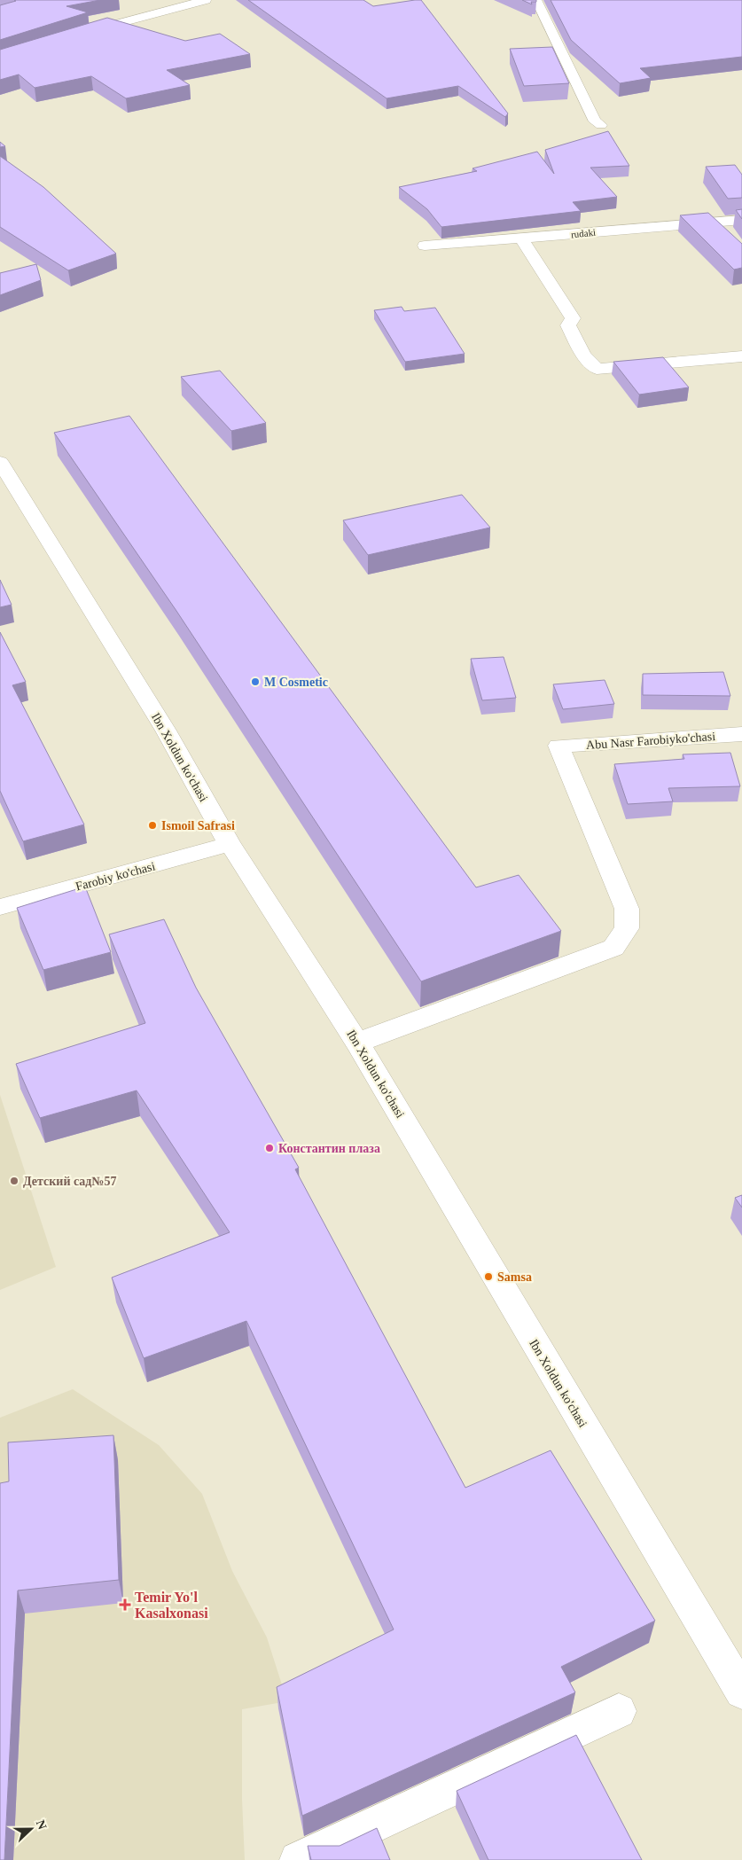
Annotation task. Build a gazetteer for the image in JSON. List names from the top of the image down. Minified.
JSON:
{"streets":{"street":["rudaki","Abu Nasr Farobiyko'chasi","Ibn Xoldun ko'chasi","Farobiy ko'chasi"]},"crossings":[["Abu Nasr Farobiyko'chasi","Ibn Xoldun ko'chasi"],["Ibn Xoldun ko'chasi","Farobiy ko'chasi"]],"places":{"other":["M Cosmetic","Ismoil Safrasi","Константин плаза","Детский сад№57","Samsa"],"health":["Temir Yo'l Kasalxonasi"]},"north":"right"}
